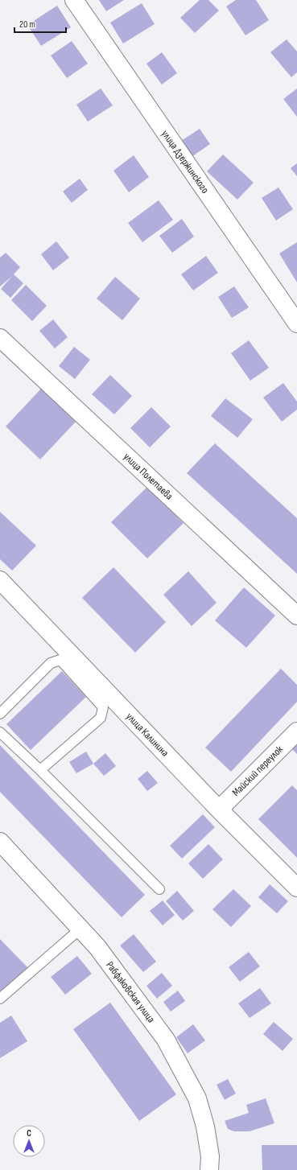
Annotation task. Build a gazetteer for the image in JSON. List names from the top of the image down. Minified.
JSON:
{"streets":{"street":["улица Дзержинского","улица Полетаева","улица Калинина","Майский переулок","Рабфаковская улица"]},"crossings":[["улица Калинина","Майский переулок"]],"scale_bar":"20 m","north":"top"}
